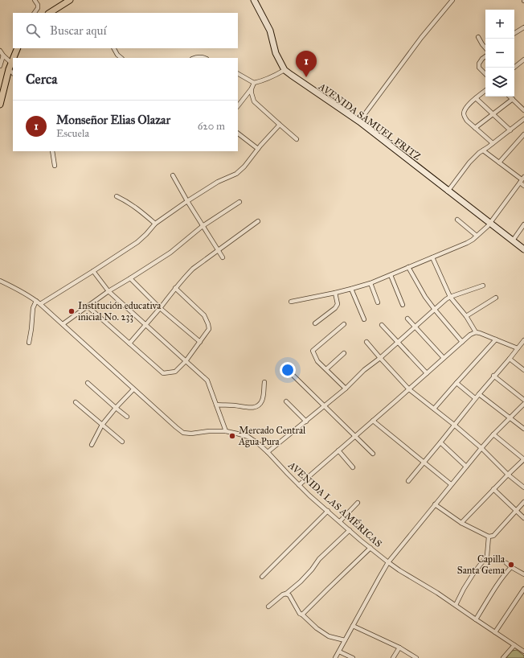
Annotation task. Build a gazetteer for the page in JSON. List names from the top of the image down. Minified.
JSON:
{"streets":{"street":["AVENIDA SAMUEL FRITZ","AVENIDA LAS AMÉRICAS"]},"places":["Institución educativa inicial No. 233","Mercado Central Agua Pura","Capilla Santa Gema"],"page":{"map_buttons":["+","−"],"search":"Buscar aquí","pins":"1","heading":"Cerca","list":[{"mark":"1","name":"Monseñor Elias Olazar","note":"Escuela","value":"620 m"}]}}
